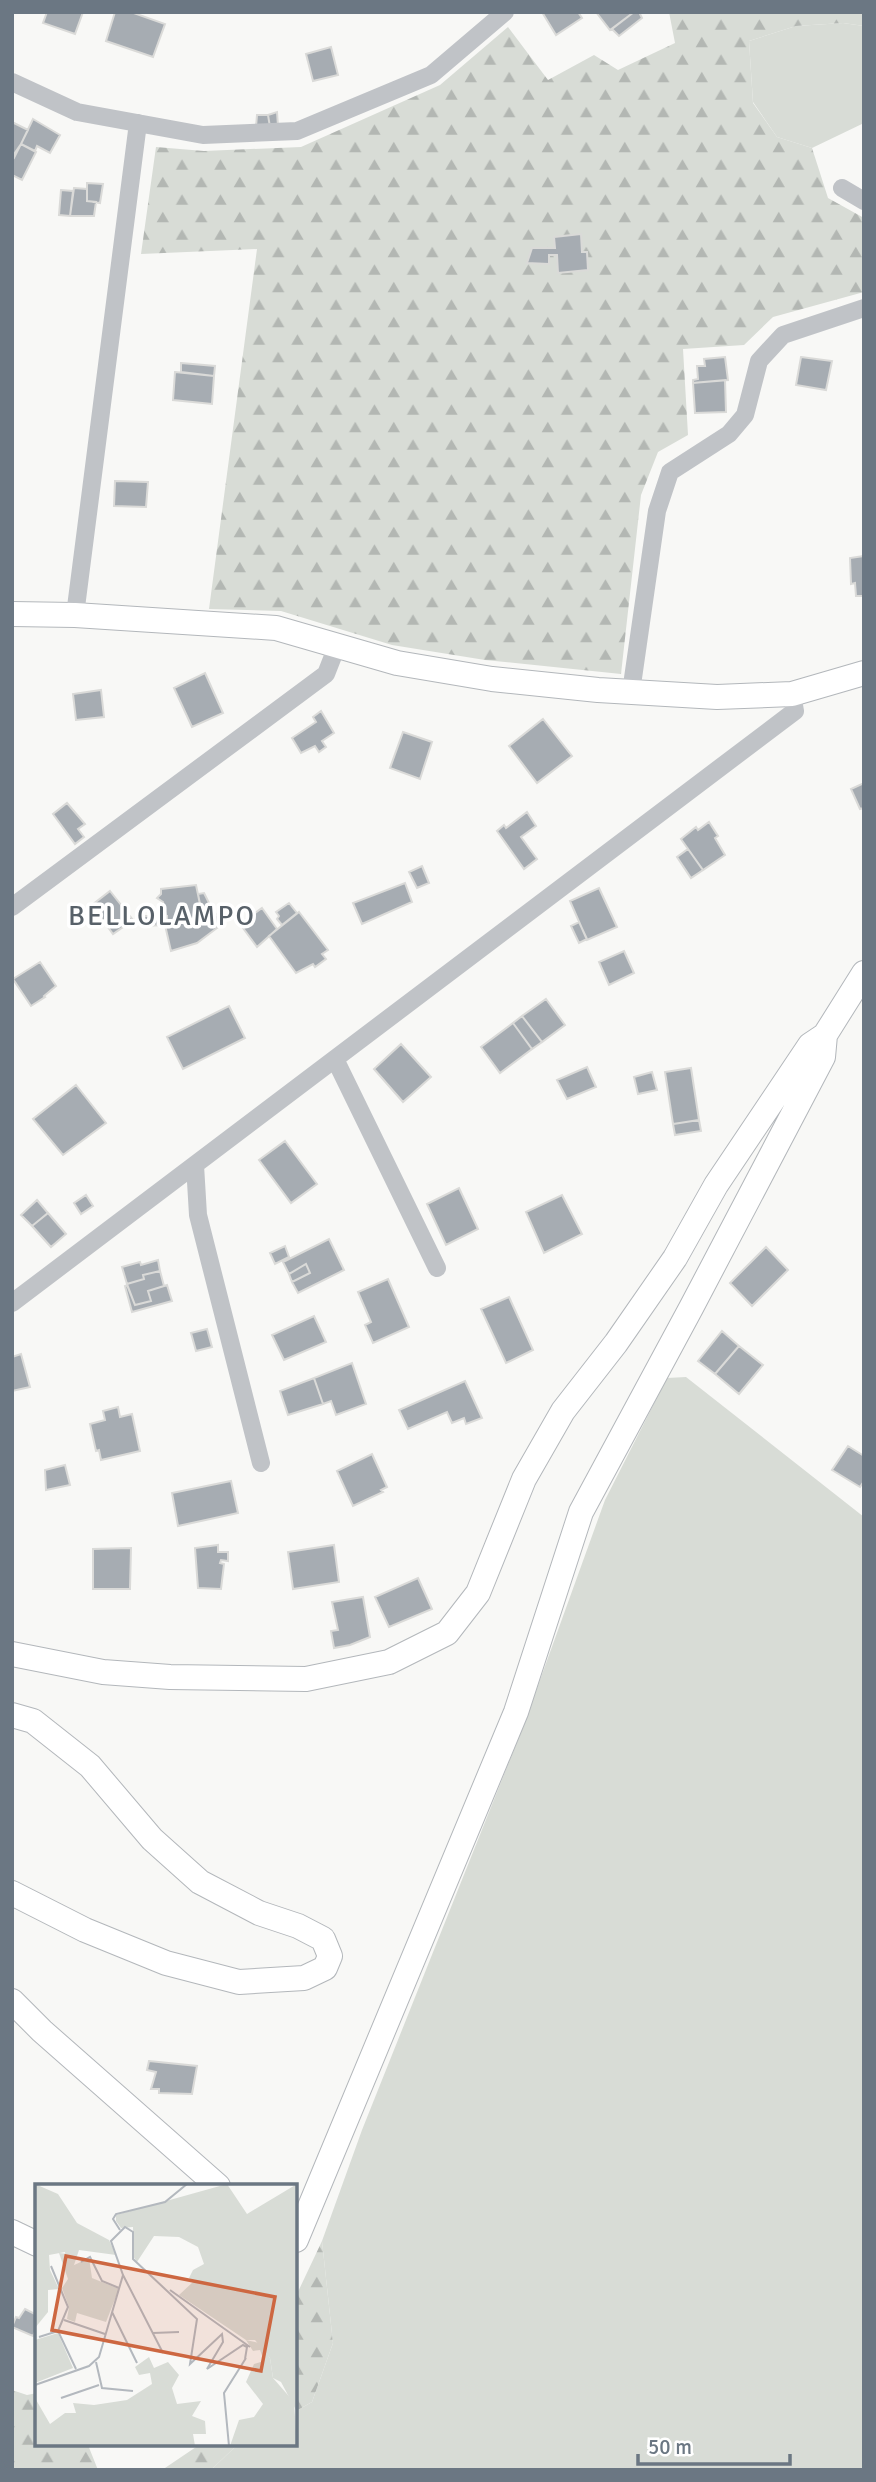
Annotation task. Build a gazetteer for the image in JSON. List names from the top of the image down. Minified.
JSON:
{"districts":["BELLOLAMPO"],"scale_bar":"50 m"}
